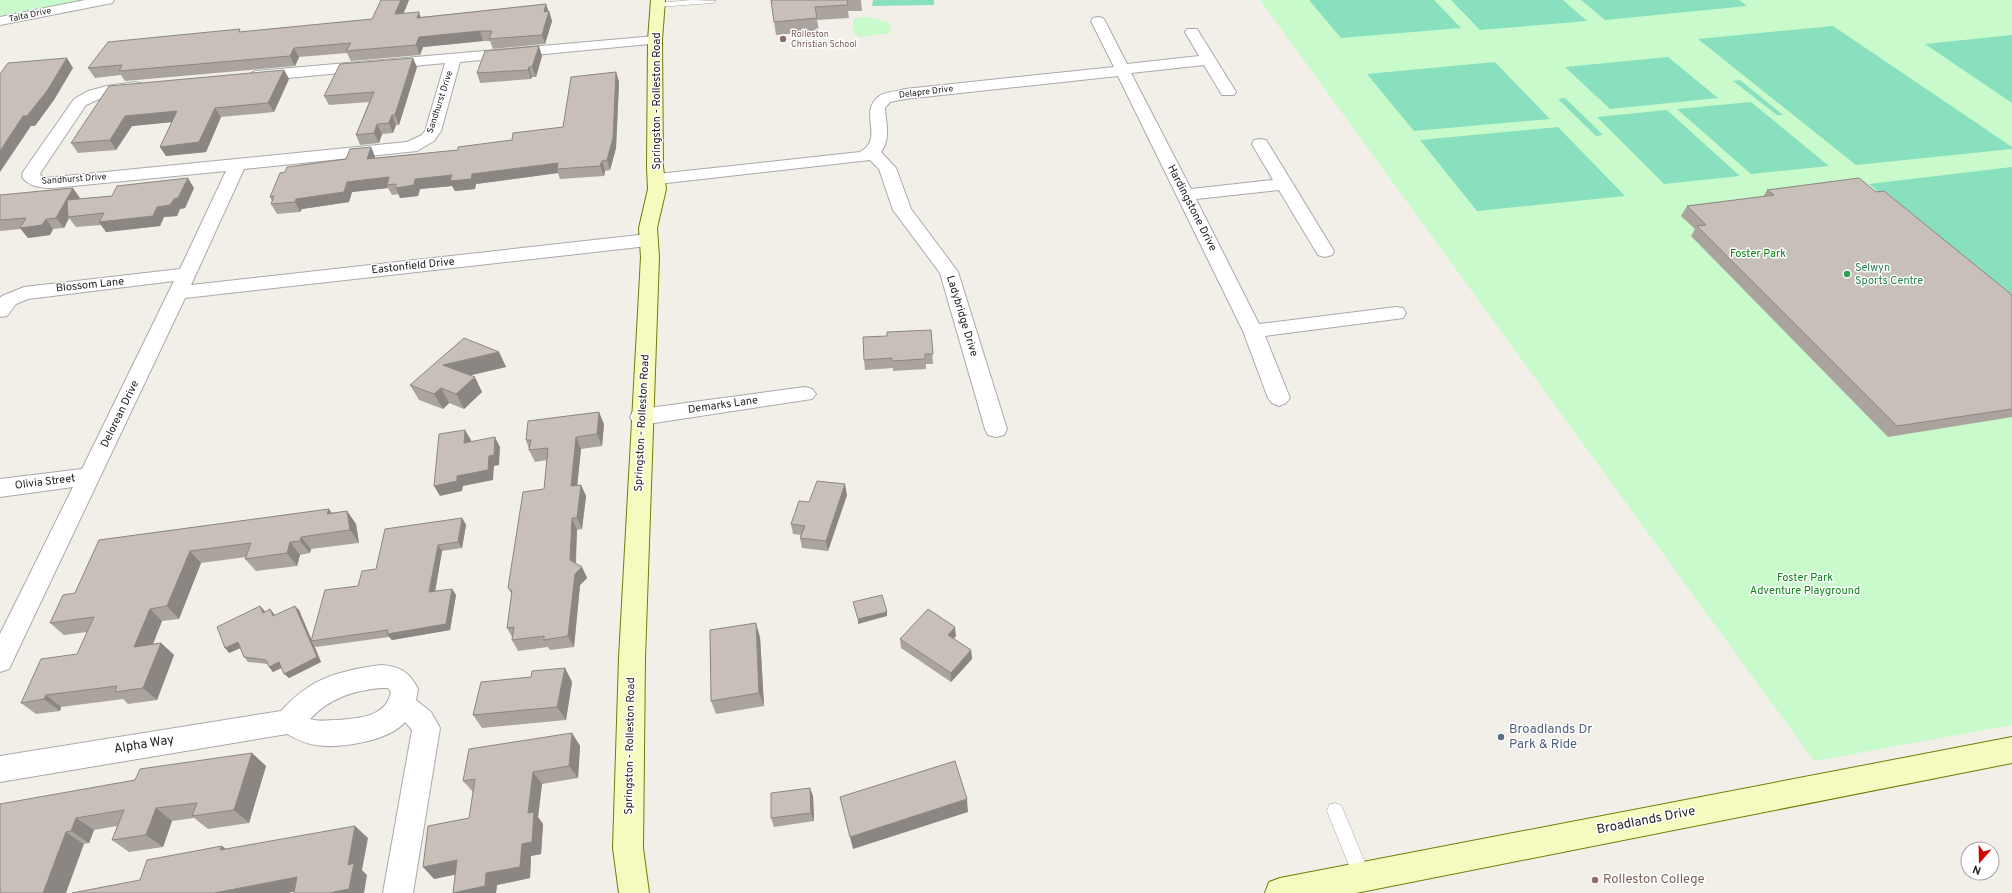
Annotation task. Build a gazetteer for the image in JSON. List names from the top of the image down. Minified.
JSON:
{"streets":{"main road":["Springston - Rolleston Road","Broadlands Drive"],"street":["Taita Drive","Delapre Drive","Sandhurst Drive","Hardingstone Drive","Eastonfield Drive","Blossom Lane","Ladybridge Drive","Demarks Lane","Delorean Drive","Olivia Street","Alpha Way"]},"crossings":[["Delapre Drive","Hardingstone Drive"],["Delapre Drive","Ladybridge Drive"],["Springston - Rolleston Road","Sandhurst Drive"],["Springston - Rolleston Road","Eastonfield Drive"],["Springston - Rolleston Road","Demarks Lane"],["Sandhurst Drive","Delorean Drive"],["Eastonfield Drive","Blossom Lane"],["Eastonfield Drive","Delorean Drive"],["Blossom Lane","Delorean Drive"],["Delorean Drive","Olivia Street"]],"parks":["Foster Park","Foster Park Adventure Playground"],"places":["Rolleston Christian School","Selwyn Sports Centre","Broadlands Dr Park & Ride","Rolleston College"],"north":"bottom"}
